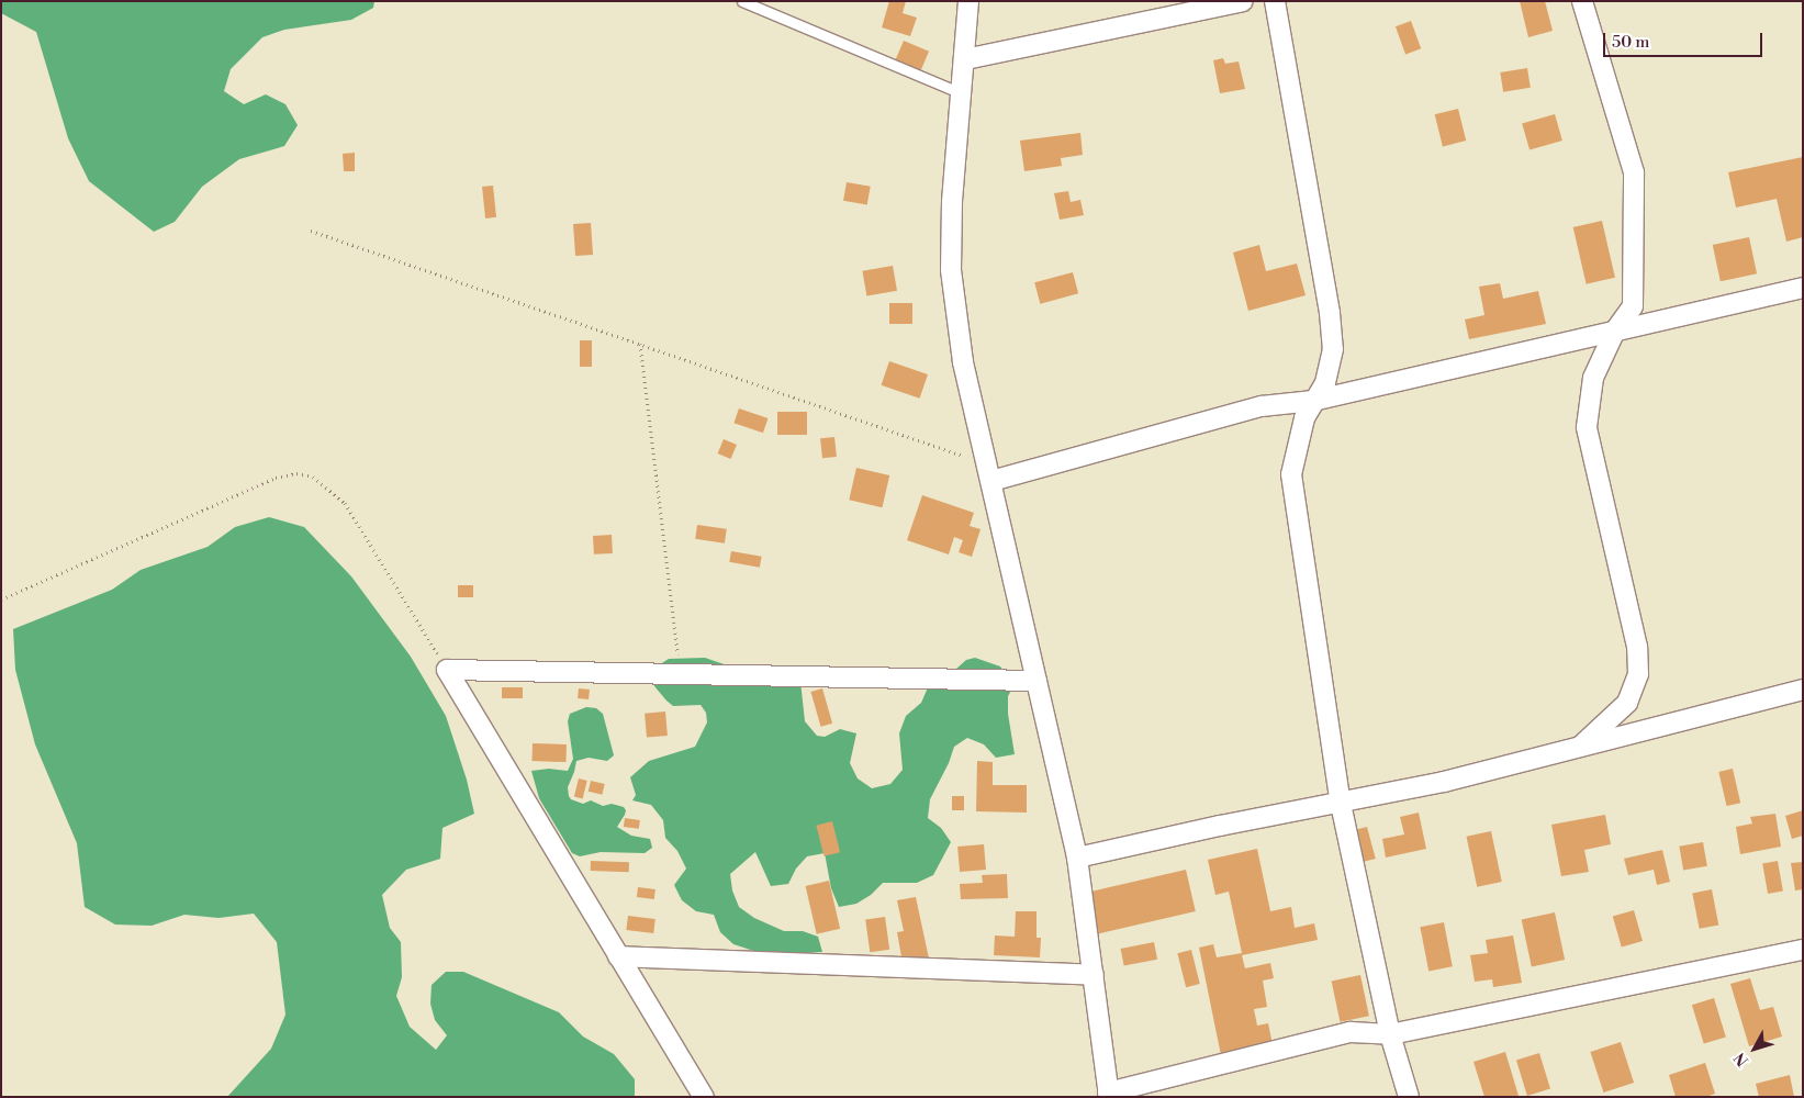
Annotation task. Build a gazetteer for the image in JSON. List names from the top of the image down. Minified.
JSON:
{"scale_bar":"50 m","north":"bottom left"}
